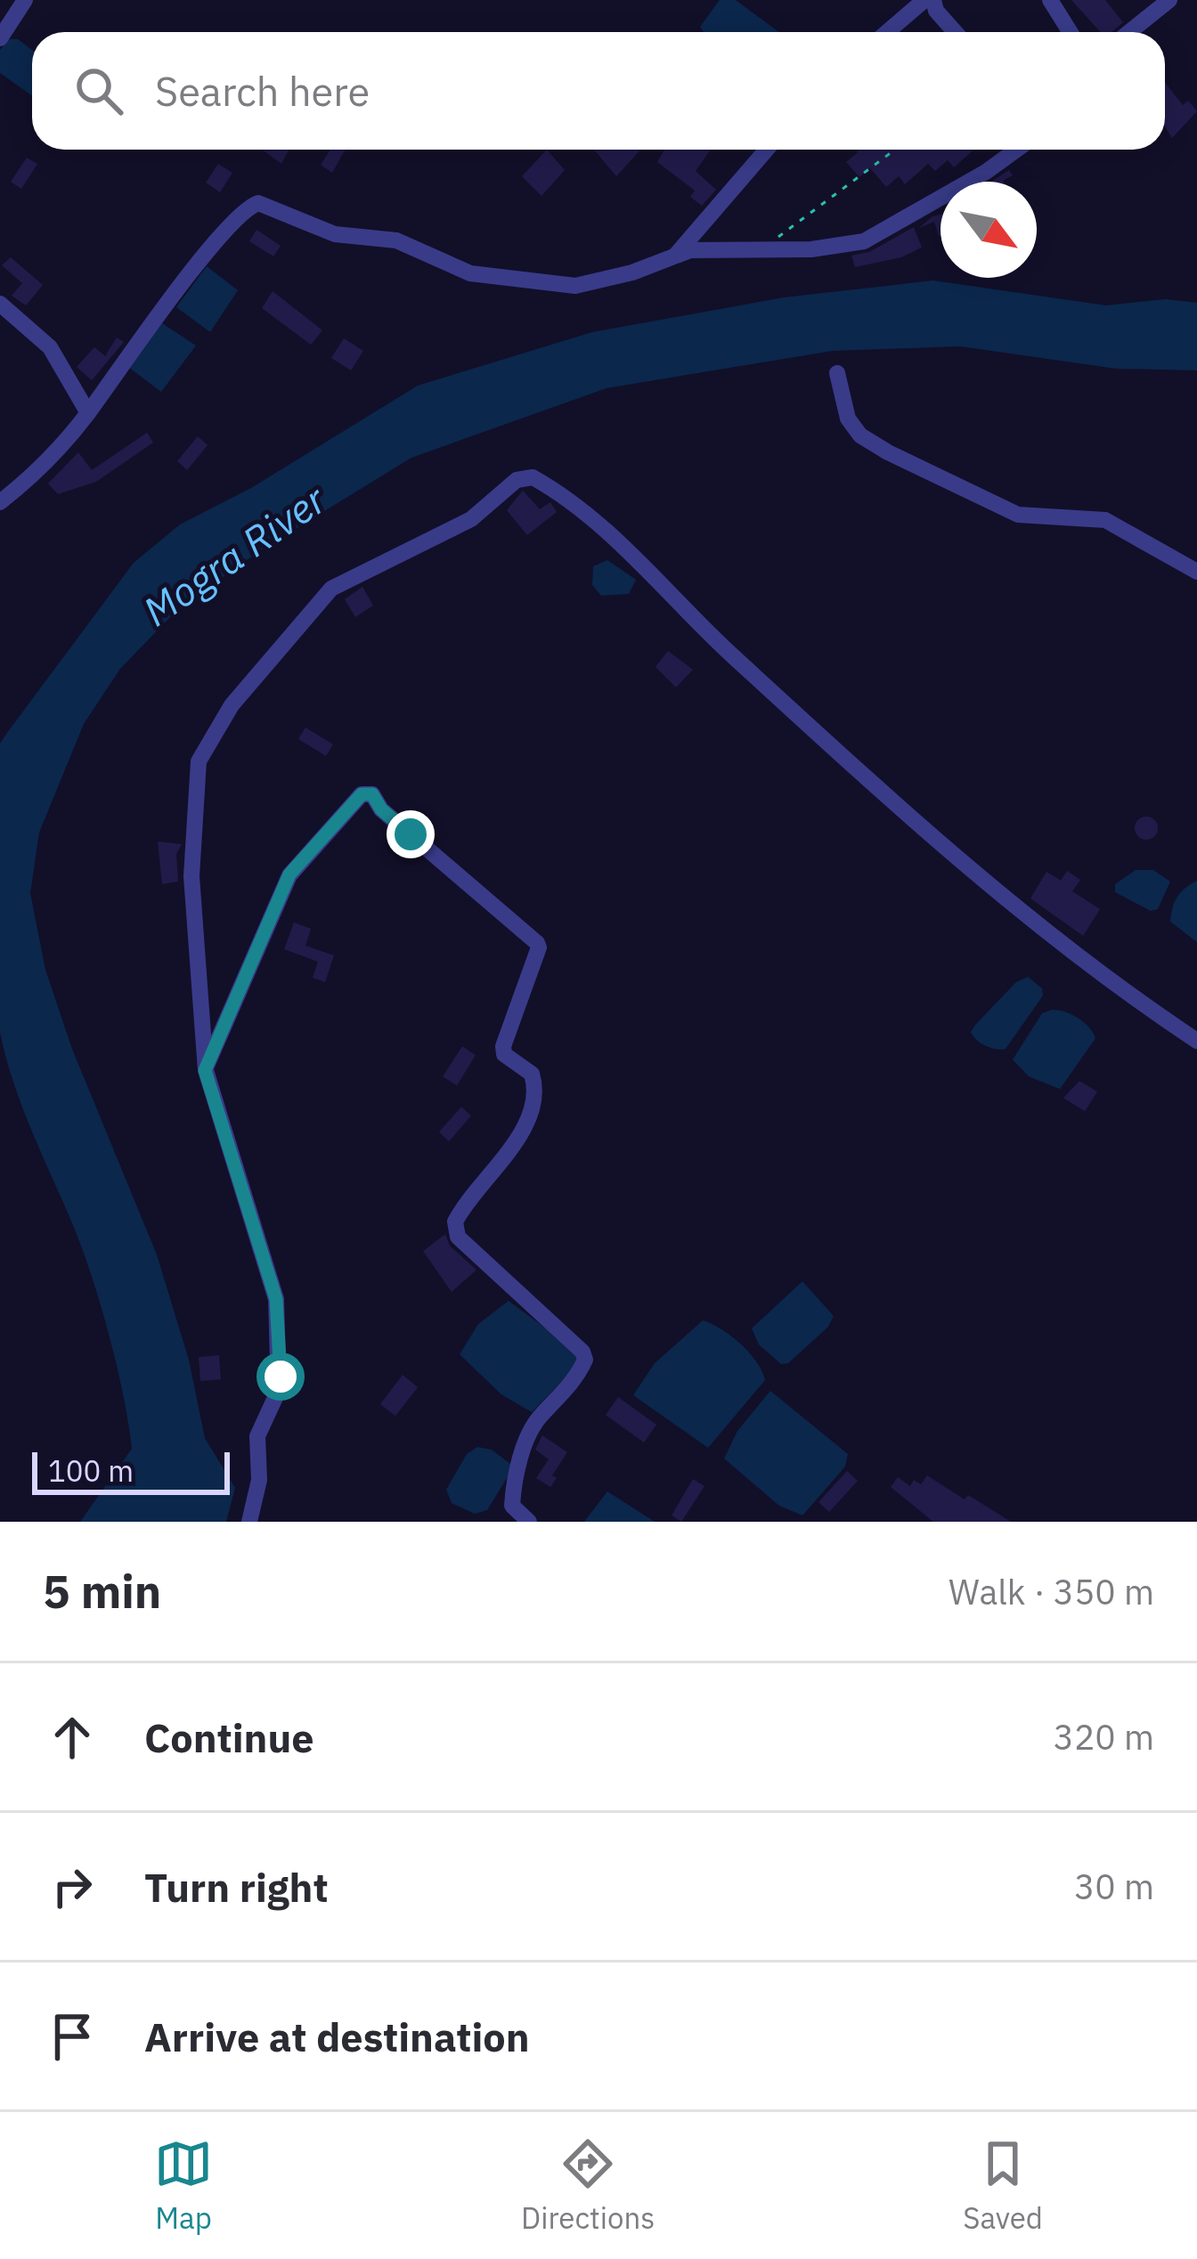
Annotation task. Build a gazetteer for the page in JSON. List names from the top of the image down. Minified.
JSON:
{"water":["Mogra River"],"scale_bar":"100 m","north":"bottom right","page":{"search":"Search here","scale":"100 m","heading":["5 min","Walk · 350 m"],"list":[["Continue","320 m"],["Turn right","30 m"],"Arrive at destination"],"nav":["Map","Directions","Saved"]}}
